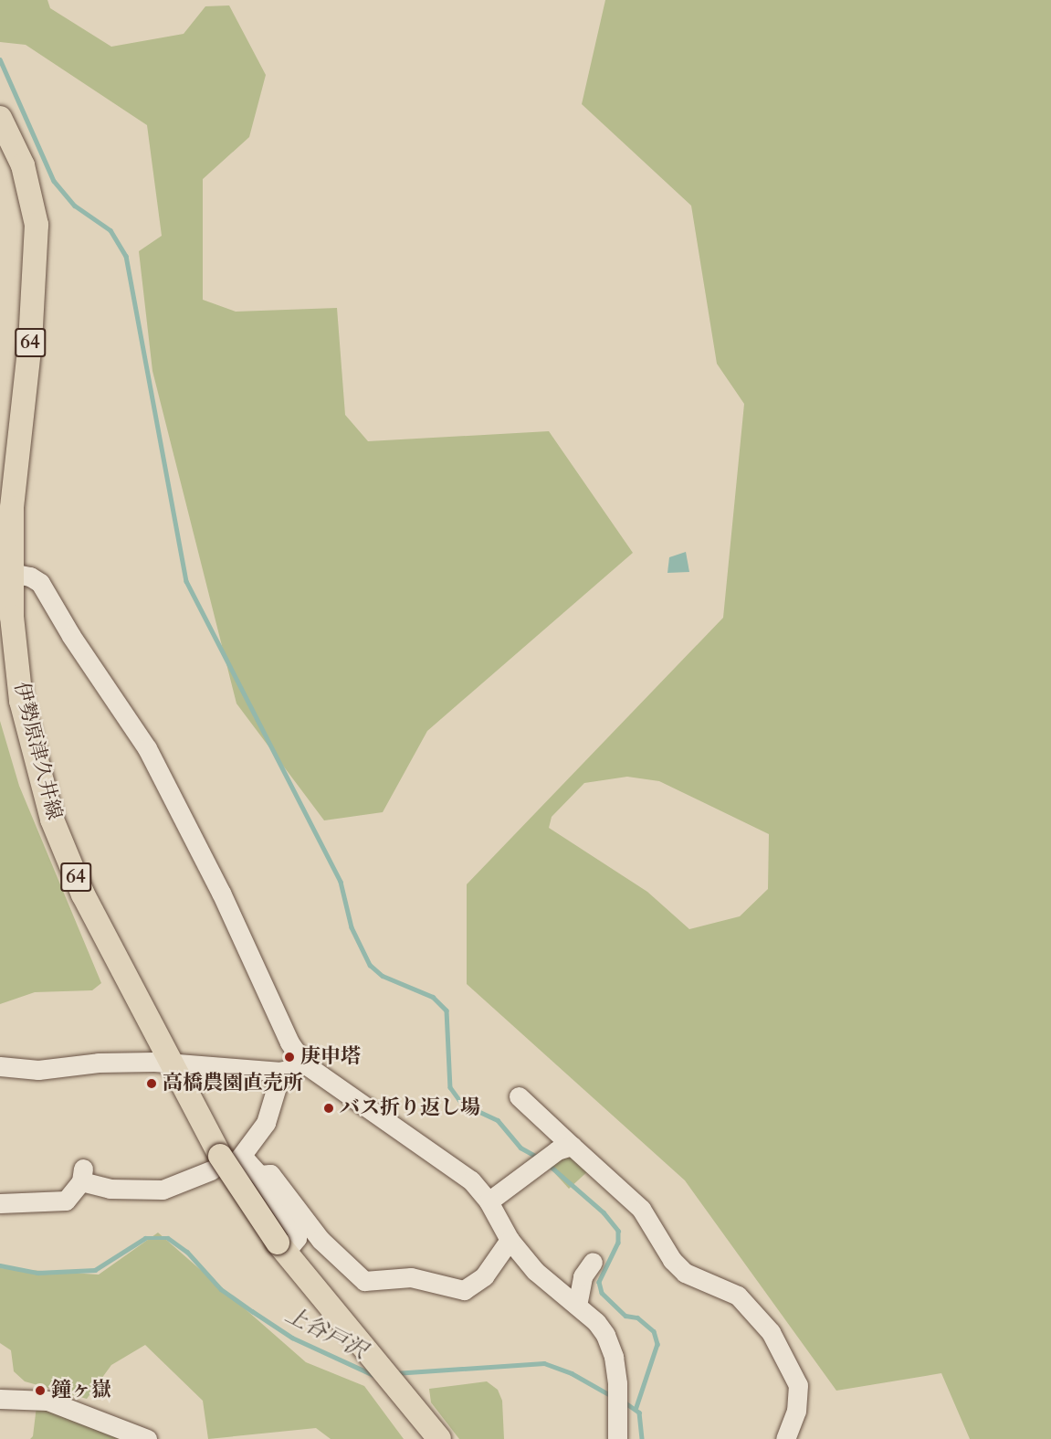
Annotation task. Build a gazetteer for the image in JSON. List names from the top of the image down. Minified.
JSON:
{"streets":{"main road":["64","伊勢原津久井線"]},"crossings":[["64","伊勢原津久井線"]],"water":["上谷戸沢"],"places":["庚申塔","高橋農園直売所","バス折り返し場","鐘ヶ嶽"]}
